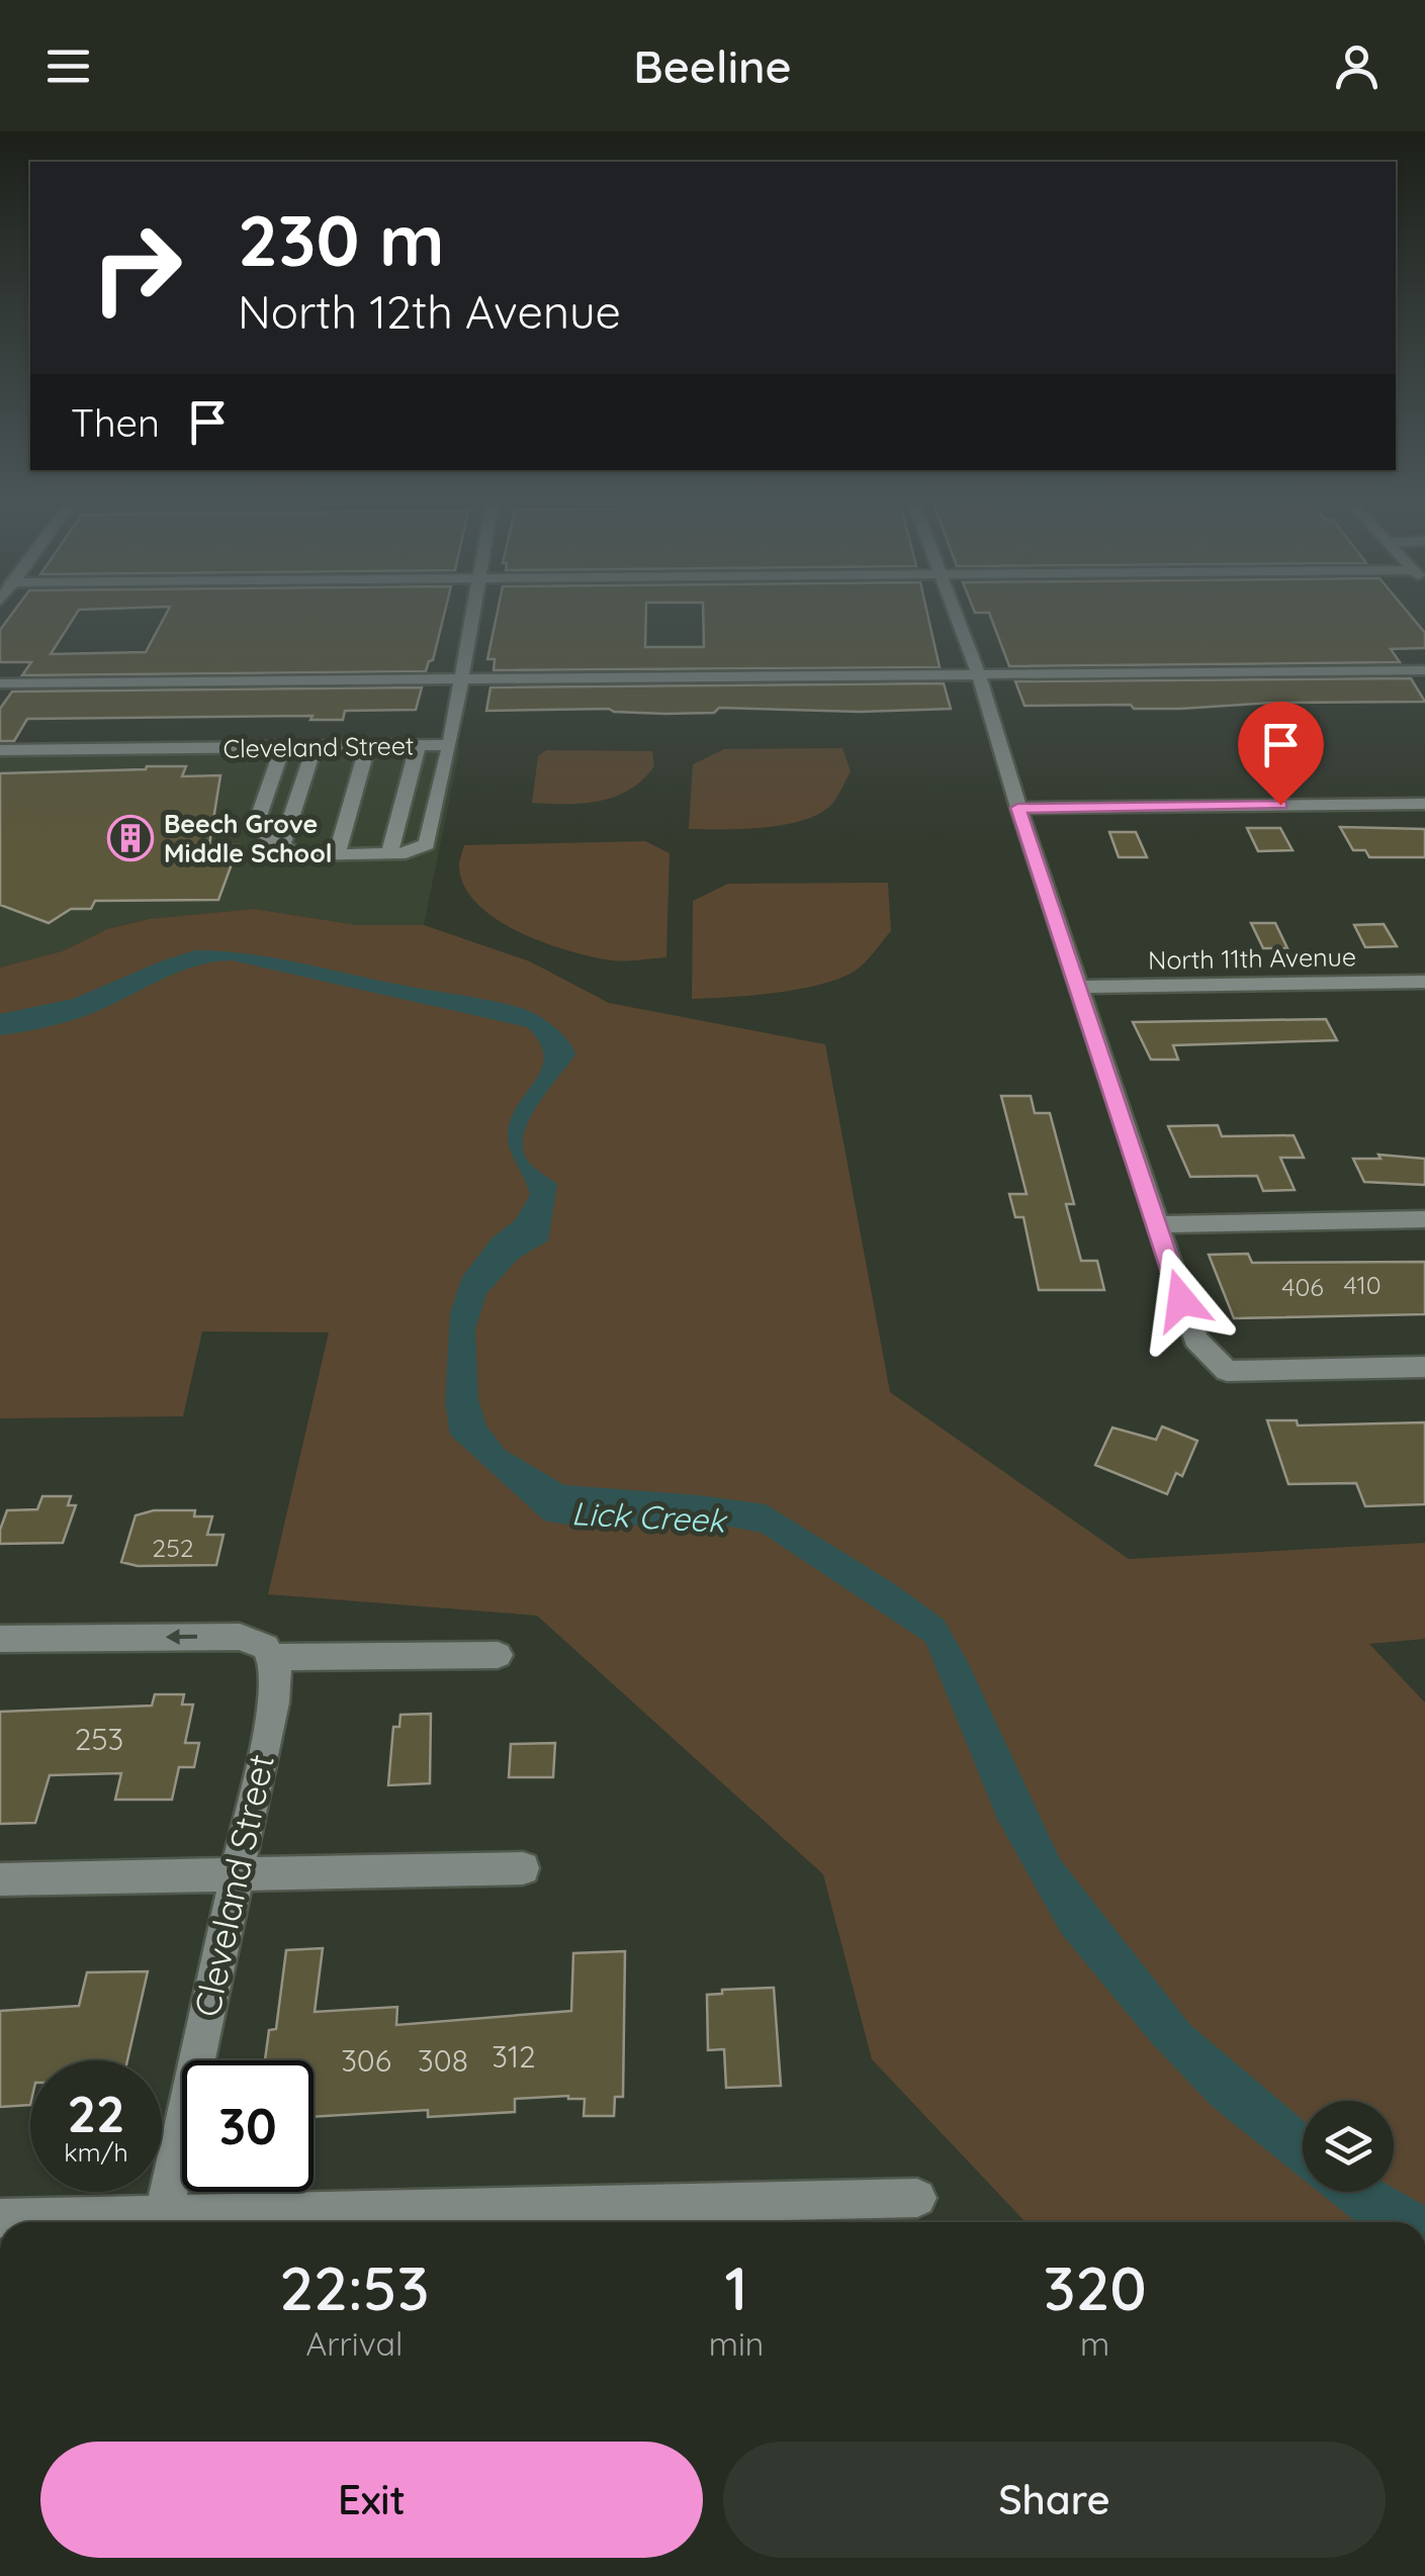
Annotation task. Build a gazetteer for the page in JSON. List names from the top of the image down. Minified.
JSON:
{"streets":{"street":["Cleveland Street","North 11th Avenue"]},"water":["Lick Creek"],"places":{"building":["Beech Grove Middle School"]},"house_numbers":["410","406","252","253","312","306","308"],"page":{"header":"Beeline","turn":["230 m","North 12th Avenue"],"then":"Then","speed":"22 km/h","limit":"30","eta":["22:53","Arrival","1","min","320","m"],"buttons":["Exit","Share"]}}
